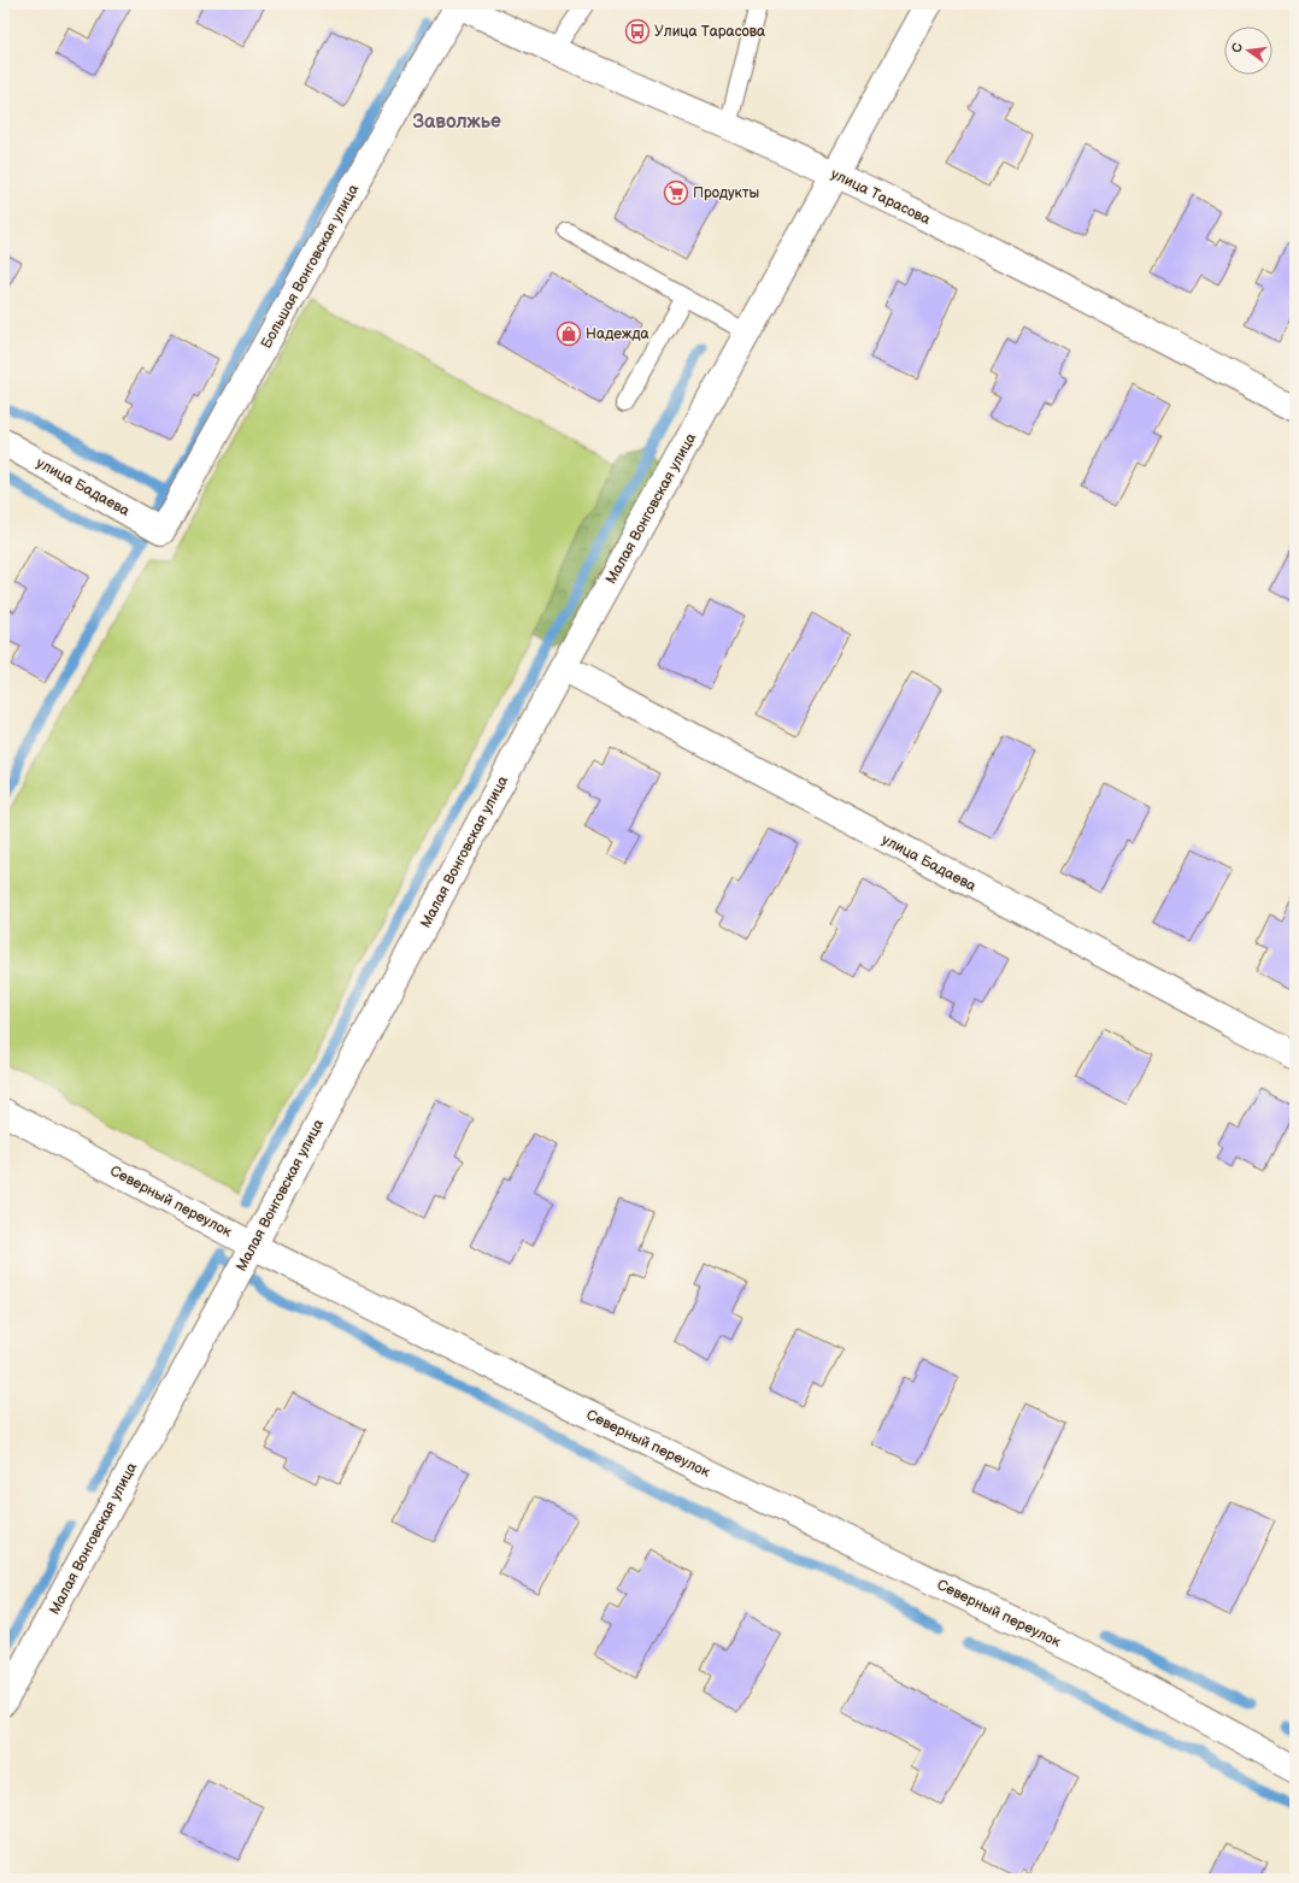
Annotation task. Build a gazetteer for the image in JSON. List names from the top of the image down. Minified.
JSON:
{"streets":{"street":["улица Тарасова","Большая Вонговская улица","улица Бадаева","Малая Вонговская улица","Северный переулок"]},"crossings":[["улица Тарасова","Большая Вонговская улица"],["улица Тарасова","Малая Вонговская улица"],["Большая Вонговская улица","улица Бадаева"],["улица Бадаева","Малая Вонговская улица"],["Малая Вонговская улица","Северный переулок"]],"districts":["Заволжье"],"places":{"bus stop":["Улица Тарасова"],"supermarket":["Продукты"],"shop":["Надежда"]},"north":"left"}
